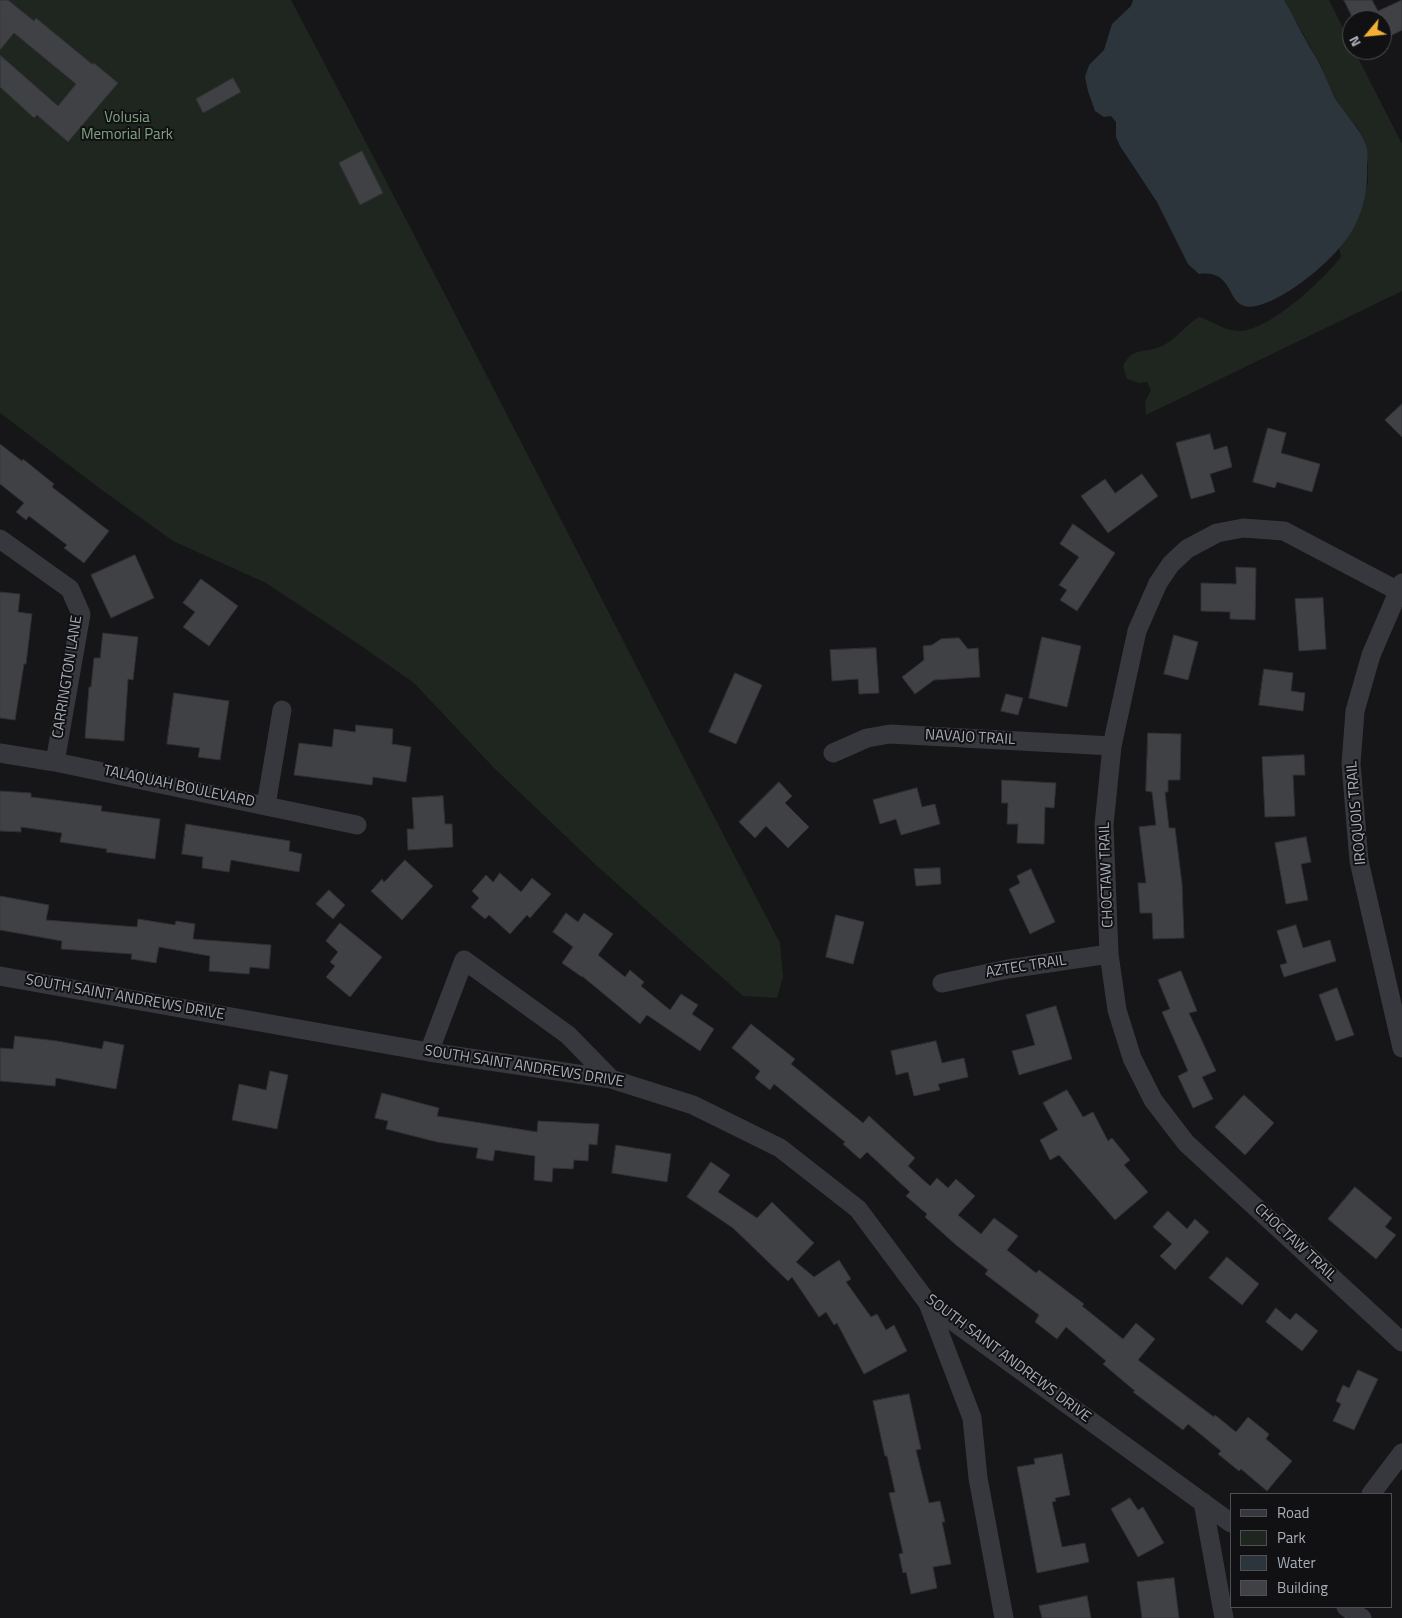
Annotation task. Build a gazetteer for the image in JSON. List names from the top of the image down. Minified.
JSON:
{"streets":{"street":["CARRINGTON LANE","NAVAJO TRAIL","TALAQUAH BOULEVARD","IROQUOIS TRAIL","CHOCTAW TRAIL","AZTEC TRAIL","SOUTH SAINT ANDREWS DRIVE"]},"crossings":[["CARRINGTON LANE","TALAQUAH BOULEVARD"],["NAVAJO TRAIL","CHOCTAW TRAIL"],["IROQUOIS TRAIL","CHOCTAW TRAIL"],["CHOCTAW TRAIL","AZTEC TRAIL"]],"parks":["Volusia Memorial Park"],"legend":["Road","Park","Water","Building"],"north":"bottom left"}
